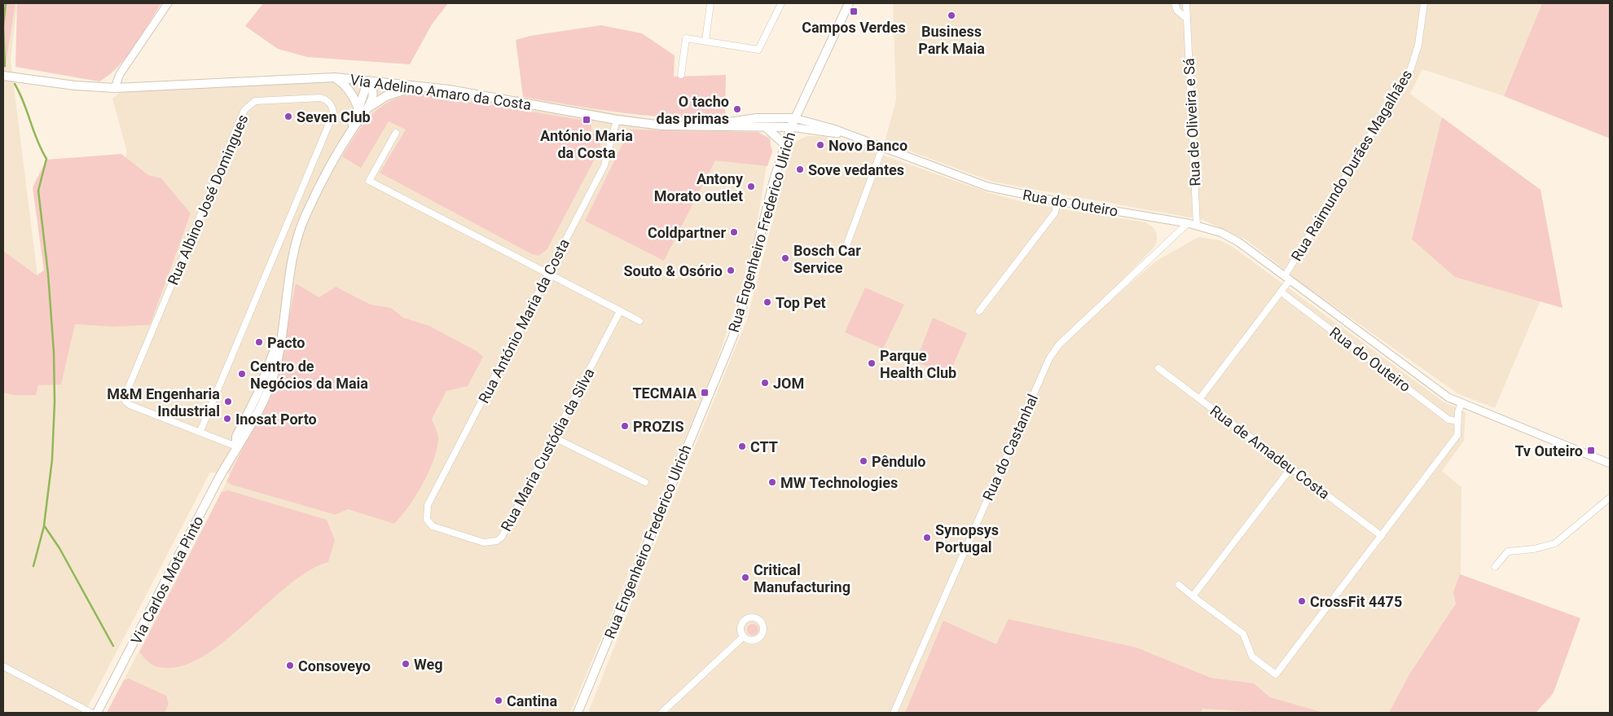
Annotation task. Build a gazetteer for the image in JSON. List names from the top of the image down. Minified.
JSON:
{"streets":{"main road":["Via Adelino Amaro da Costa","Rua Engenheiro Frederico Ulrich","Via Carlos Mota Pinto"],"street":["Rua de Oliveira e Sá","Rua Raimundo Durães Magalhães","Rua Albino José Domingues","Rua do Outeiro","Rua António Maria da Costa","Rua do Castanhal","Rua Maria Custódia da Silva","Rua de Amadeu Costa"]},"crossings":[["Via Adelino Amaro da Costa","Rua do Outeiro"],["Via Adelino Amaro da Costa","Rua Engenheiro Frederico Ulrich"],["Via Adelino Amaro da Costa","Rua António Maria da Costa"],["Via Adelino Amaro da Costa","Via Carlos Mota Pinto"],["Rua de Oliveira e Sá","Rua do Outeiro"],["Rua Raimundo Durães Magalhães","Rua do Outeiro"],["Rua Albino José Domingues","Via Carlos Mota Pinto"],["Rua do Outeiro","Rua Engenheiro Frederico Ulrich"],["Rua do Outeiro","Rua do Castanhal"],["Rua António Maria da Costa","Rua Maria Custódia da Silva"]],"places":{"transit":["Campos Verdes","António Maria da Costa","TECMAIA","Tv Outeiro"],"other":["Business Park Maia","O tacho das primas","Seven Club","Novo Banco","Sove vedantes","Antony Morato outlet","Coldpartner","Bosch Car Service","Souto & Osório","Top Pet","Pacto","Parque Health Club","Centro de Negócios da Maia","JOM","M&M Engenharia Industrial","Inosat Porto","PROZIS","CTT","Pêndulo","MW Technologies","Synopsys Portugal","Critical Manufacturing","CrossFit 4475","Weg","Consoveyo","Cantina"]}}
